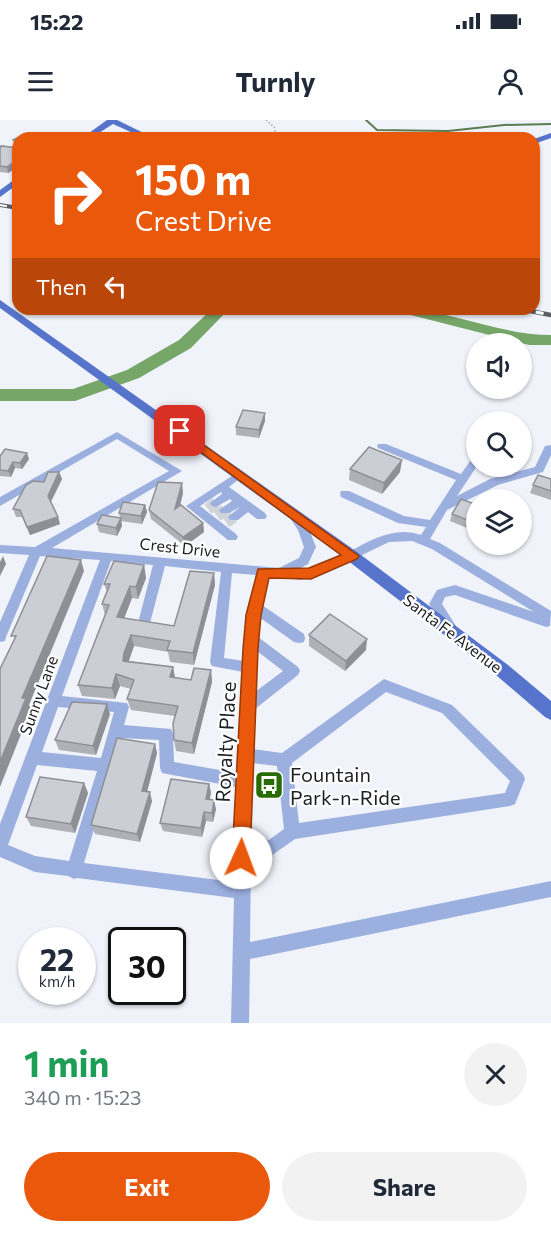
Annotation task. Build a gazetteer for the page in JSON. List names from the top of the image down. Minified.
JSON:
{"streets":{"main road":["Santa Fe Avenue"],"street":["Crest Drive","Sunny Lane","Royalty Place"]},"crossings":[["Crest Drive","Santa Fe Avenue"],["Crest Drive","Sunny Lane"],["Crest Drive","Royalty Place"]],"places":{"bus stop":["Fountain Park-n-Ride"]},"page":{"status":"15:22","header":"Turnly","turn":["150 m","Crest Drive"],"then":"Then","speed":"22 km/h","limit":"30","heading":["1 min","340 m · 15:23"],"buttons":["Exit","Share"]}}
